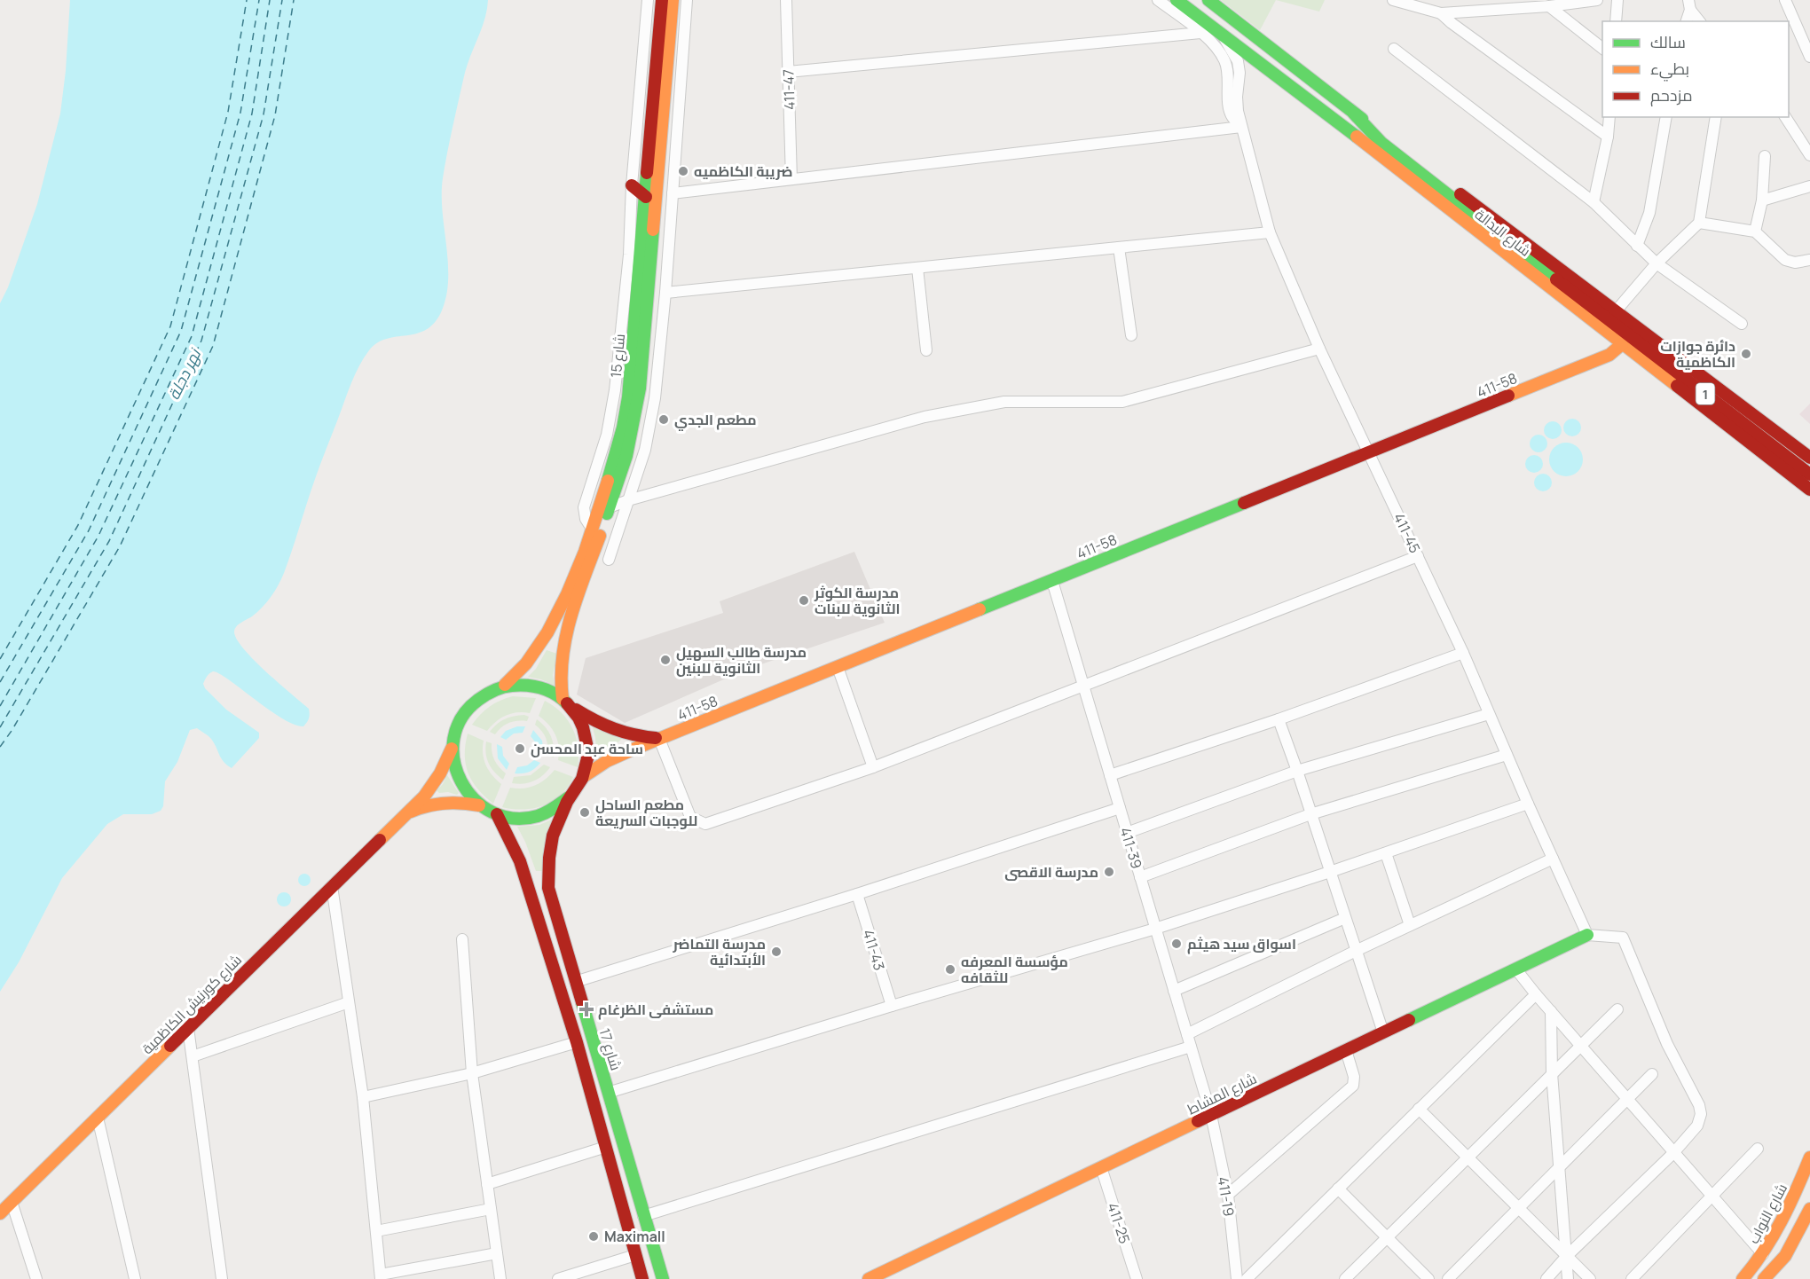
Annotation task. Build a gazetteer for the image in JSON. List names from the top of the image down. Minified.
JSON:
{"streets":{"main road":["شارع البدالة","شارع 15","411-58","1","شارع كورنيش الكاظمية","شارع 17","شارع المشاط","شارع النواب"],"street":["411-47","411-45","411-39","411-43","411-19","411-25"]},"crossings":[["شارع البدالة","411-58"],["شارع البدالة","1"],["شارع 15","411-58"],["شارع 15","شارع كورنيش الكاظمية"],["شارع 15","شارع 17"],["411-58","411-45"],["411-58","411-39"],["411-58","شارع كورنيش الكاظمية"],["411-58","شارع 17"],["411-45","شارع المشاط"],["411-39","شارع المشاط"],["411-39","411-19"],["شارع كورنيش الكاظمية","شارع 17"],["شارع المشاط","411-19"],["شارع المشاط","411-25"]],"water":["نهر دجلة"],"places":{"other":["ضريبة الكاظميه","دائرة جوازات الكاظمية","مطعم الجدي","مدرسة الكوثر الثانوية للبنات","مدرسة طالب السهيل الثانوية للبنين","ساحة عبد المحسن","مطعم الساحل للوجبات السريعة","مدرسة الاقصى","اسواق سيد هيثم","مدرسة التماضر الأبتدائية","مؤسسة المعرفه للثقافه","Maximall"],"health":["مستشفى الظرغام"]},"legend":["سالك","بطيء","مزدحم"]}
